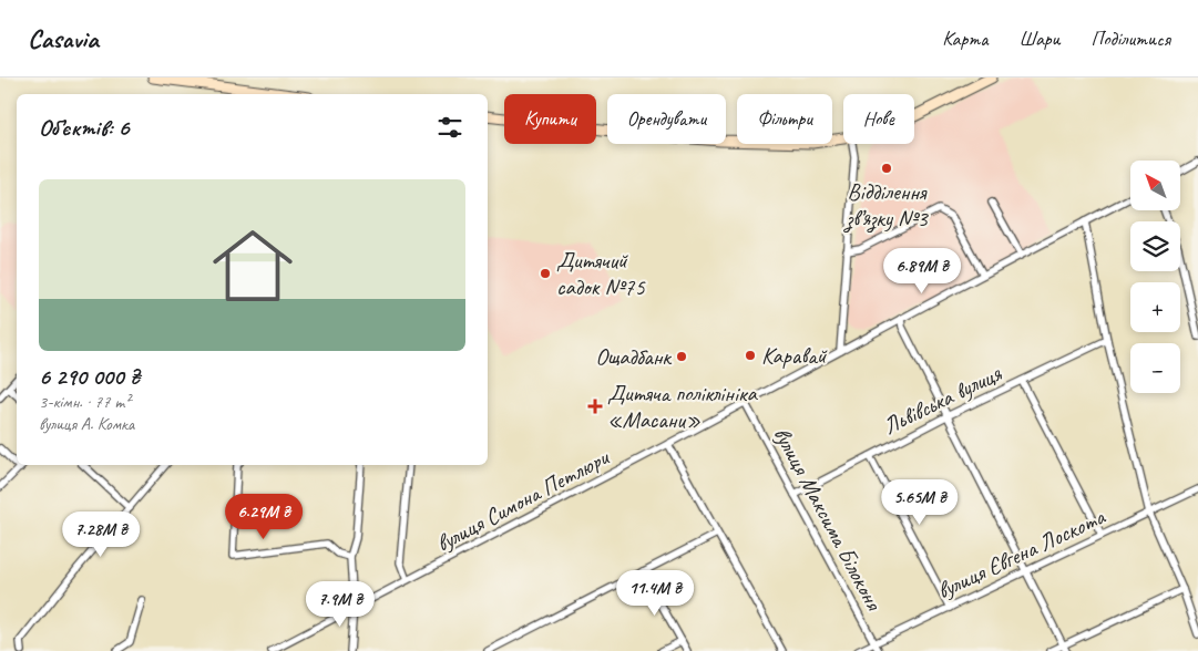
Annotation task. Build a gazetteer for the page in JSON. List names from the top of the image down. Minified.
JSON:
{"streets":{"street":["Львівська вулиця","вулиця Симона Петлюри","вулиця Максима Білоконя","вулиця Євгена Лоскота"]},"crossings":[["Львівська вулиця","вулиця Максима Білоконя"],["вулиця Симона Петлюри","вулиця Максима Білоконя"],["вулиця Максима Білоконя","вулиця Євгена Лоскота"]],"places":{"other":["Відділення зв’язку №3","Дитячий садок №75","Каравай","Ощадбанк"],"health":["Дитяча поліклініка «Масани»"]},"north":"top left","page":{"header":"Casavia","nav":["Карта","Шари","Поділитися"],"chip":["Купити","Орендувати","Фільтри","Нове"],"heading":"Об’єктів: 6","map_buttons":["+","−"],"list":[{"name":"6 290 000 ₴","note":"3-кімн. · 77 m² · вулиця А. Комка"}],"price":["6.89M ₴","5.65M ₴","6.29M ₴","7.28M ₴","11.4M ₴","7.9M ₴"]}}
